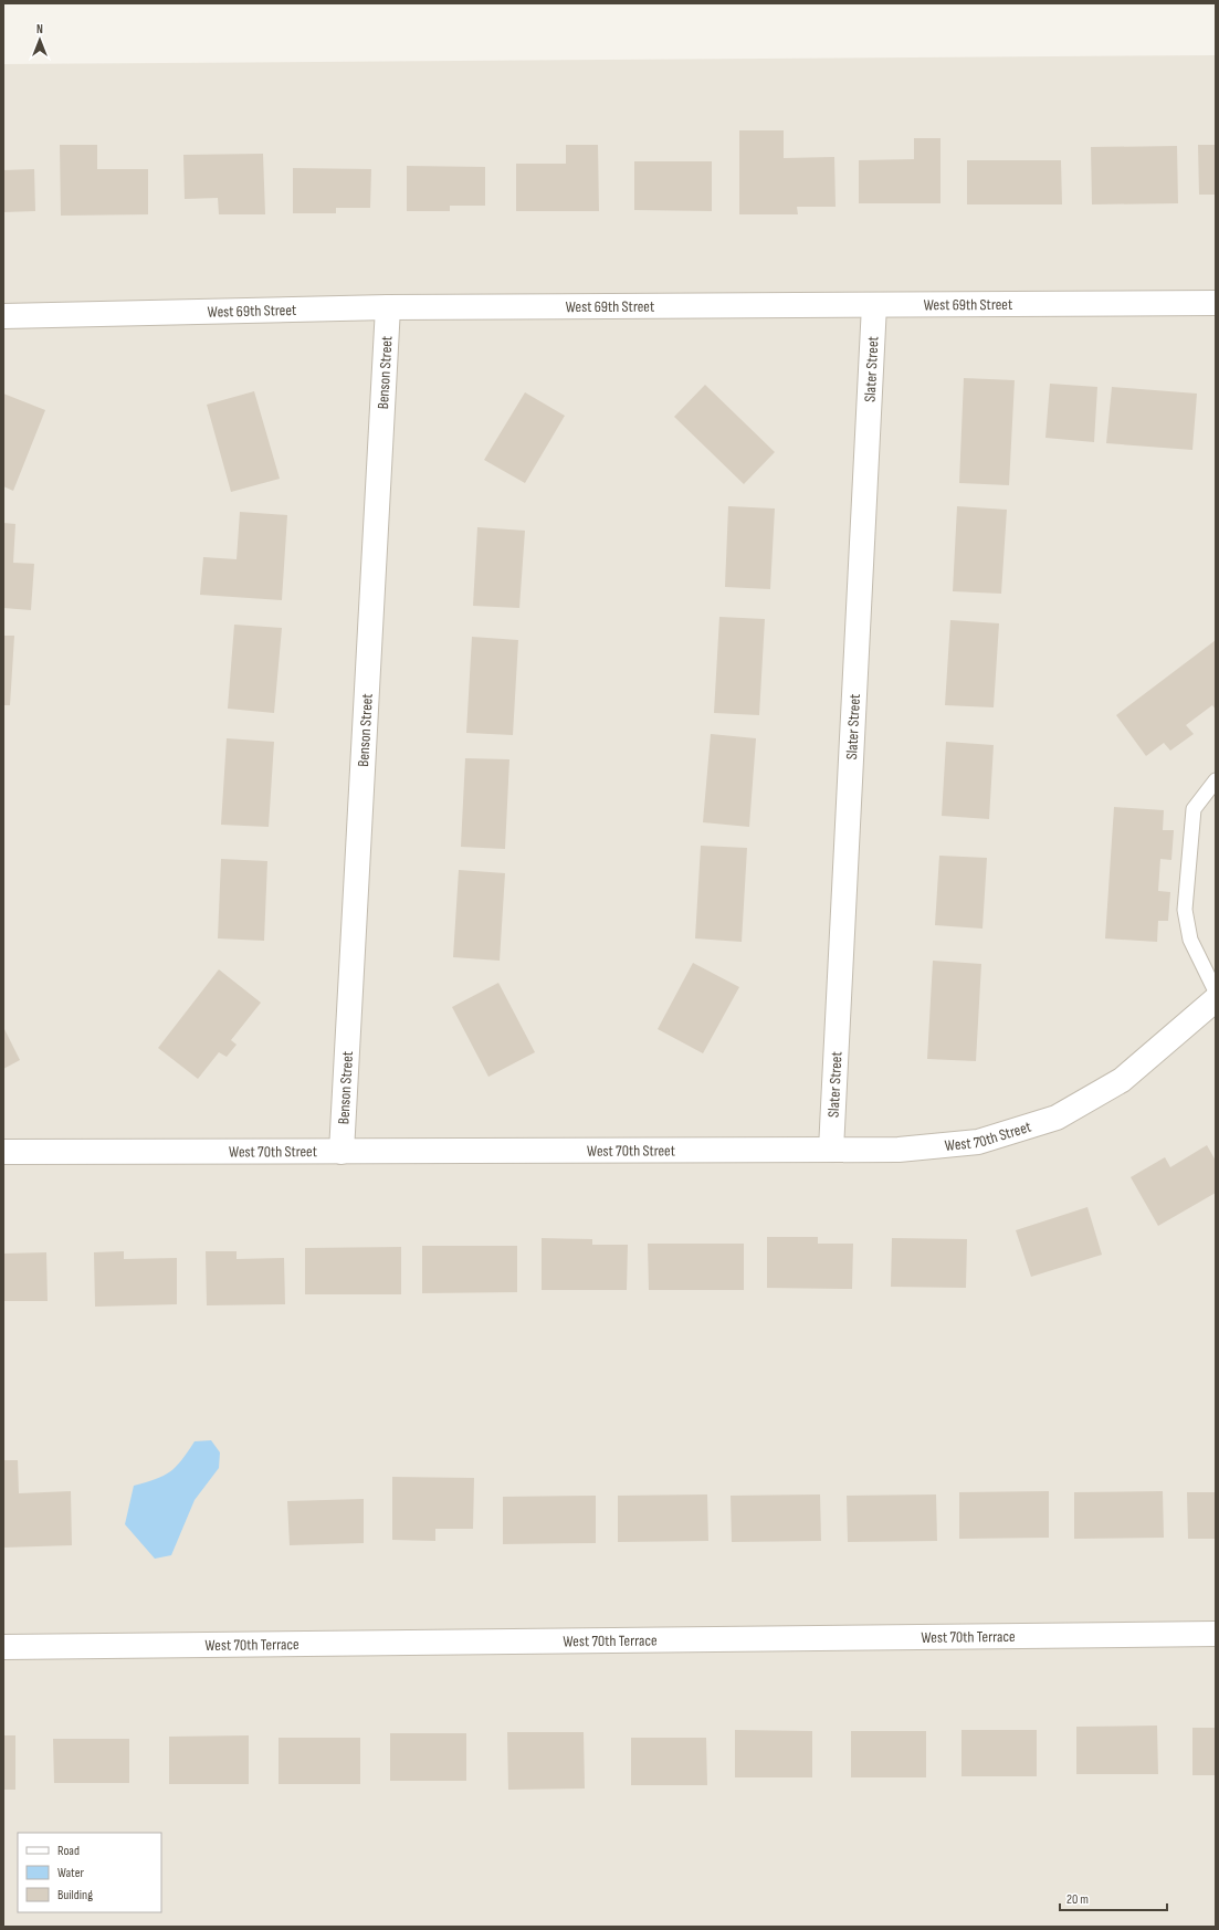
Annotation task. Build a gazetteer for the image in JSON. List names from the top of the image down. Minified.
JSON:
{"streets":{"street":["West 69th Street","Slater Street","Benson Street","West 70th Street","West 70th Terrace"]},"crossings":[["West 69th Street","Slater Street"],["West 69th Street","Benson Street"],["Slater Street","West 70th Street"],["Benson Street","West 70th Street"]],"legend":["Road","Water","Building"],"scale_bar":"20 m","north":"top"}
